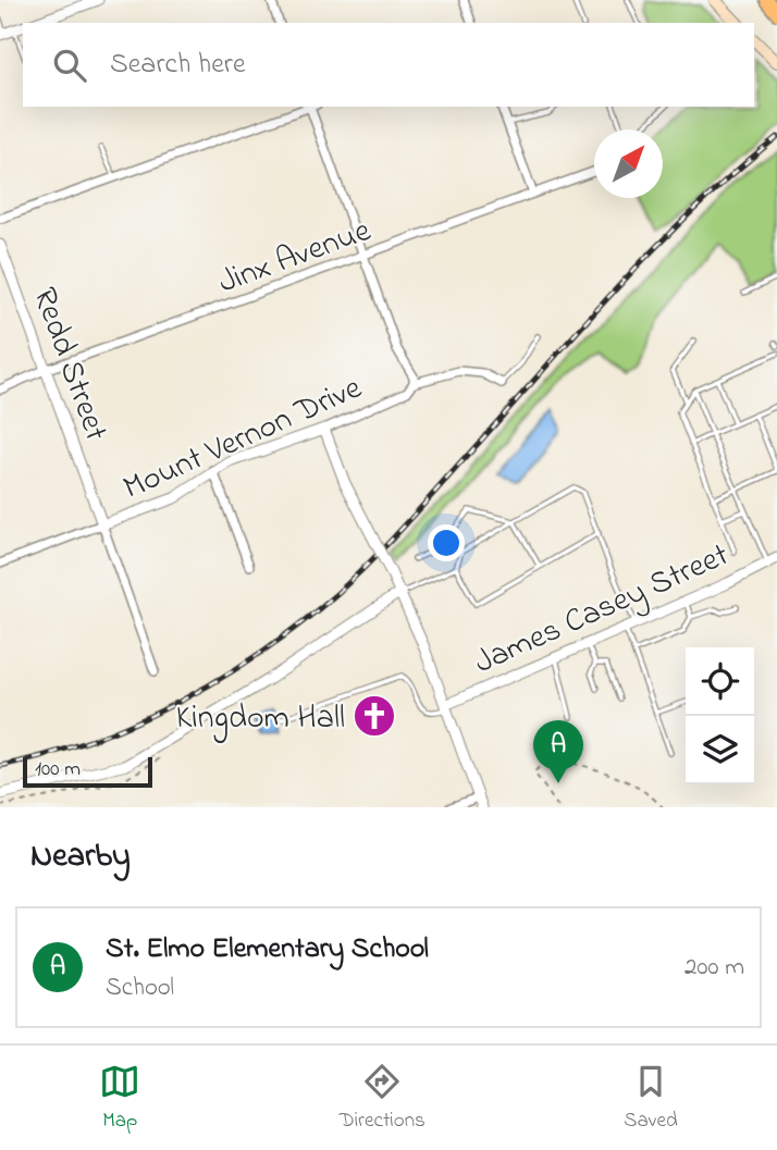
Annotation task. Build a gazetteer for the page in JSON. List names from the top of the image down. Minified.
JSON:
{"streets":{"street":["Jinx Avenue","Redd Street","Mount Vernon Drive","James Casey Street"]},"crossings":[["Jinx Avenue","Redd Street"],["Redd Street","Mount Vernon Drive"]],"places":{"church":["Kingdom Hall"]},"scale_bar":"100 m","north":"top right","page":{"search":"Search here","pins":"A","scale":"100 m","heading":"Nearby","list":[{"mark":"A","name":"St. Elmo Elementary School","note":"School","value":"200 m"}],"nav":["Map","Directions","Saved"]}}
